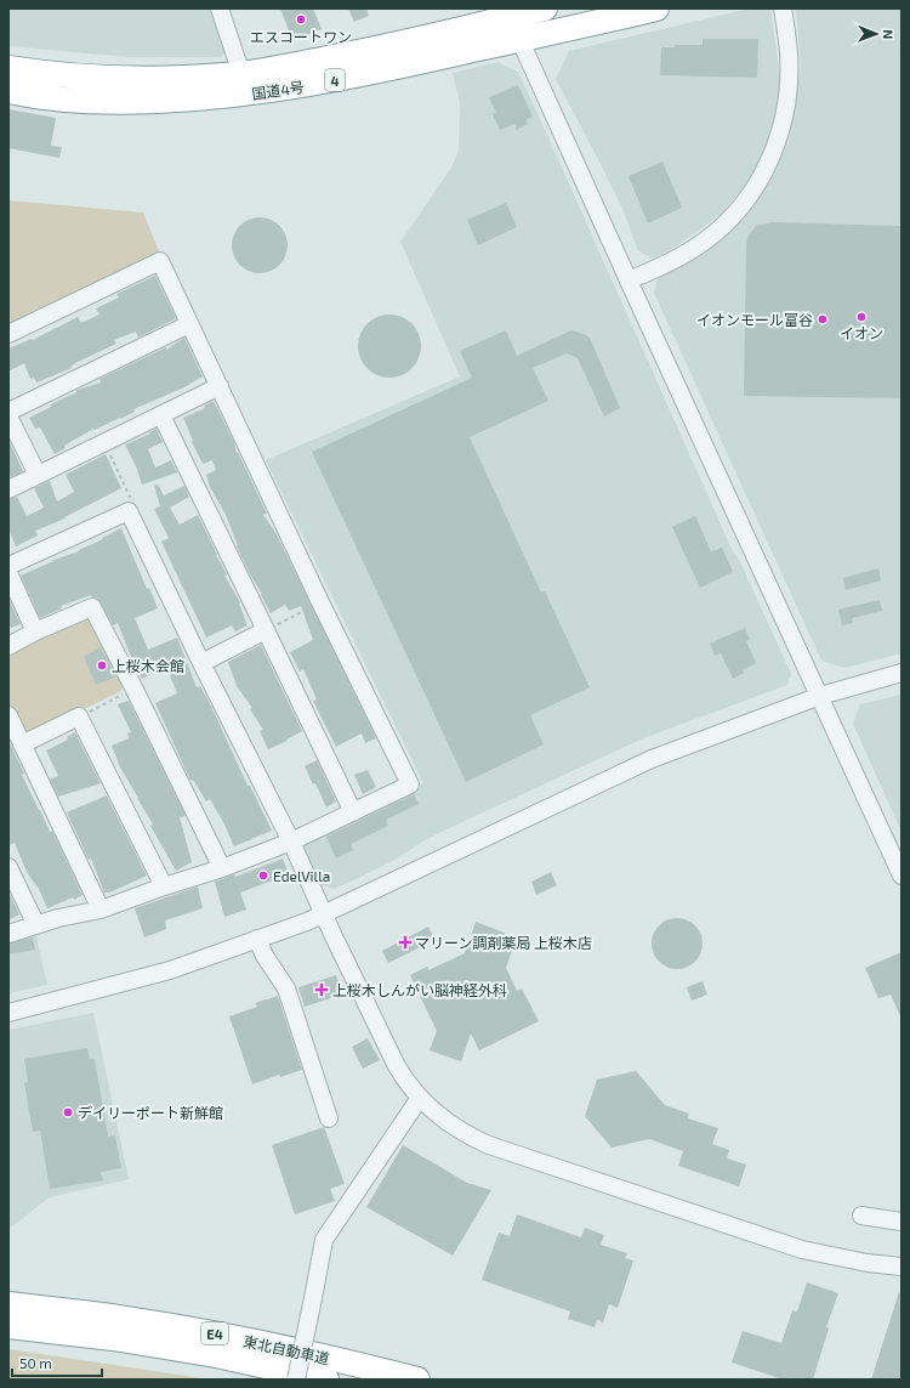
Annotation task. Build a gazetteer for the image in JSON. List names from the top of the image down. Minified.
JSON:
{"streets":{"highway":["4","国道4号","E4","東北自動車道"]},"places":{"other":["エスコートワン","イオン","イオンモール富谷","上桜木会館","EdelVilla","デイリーポート新鮮館"],"health":["マリーン調剤薬局 上桜木店","上桜木しんがい脳神経外科"]},"scale_bar":"50 m","north":"right"}
